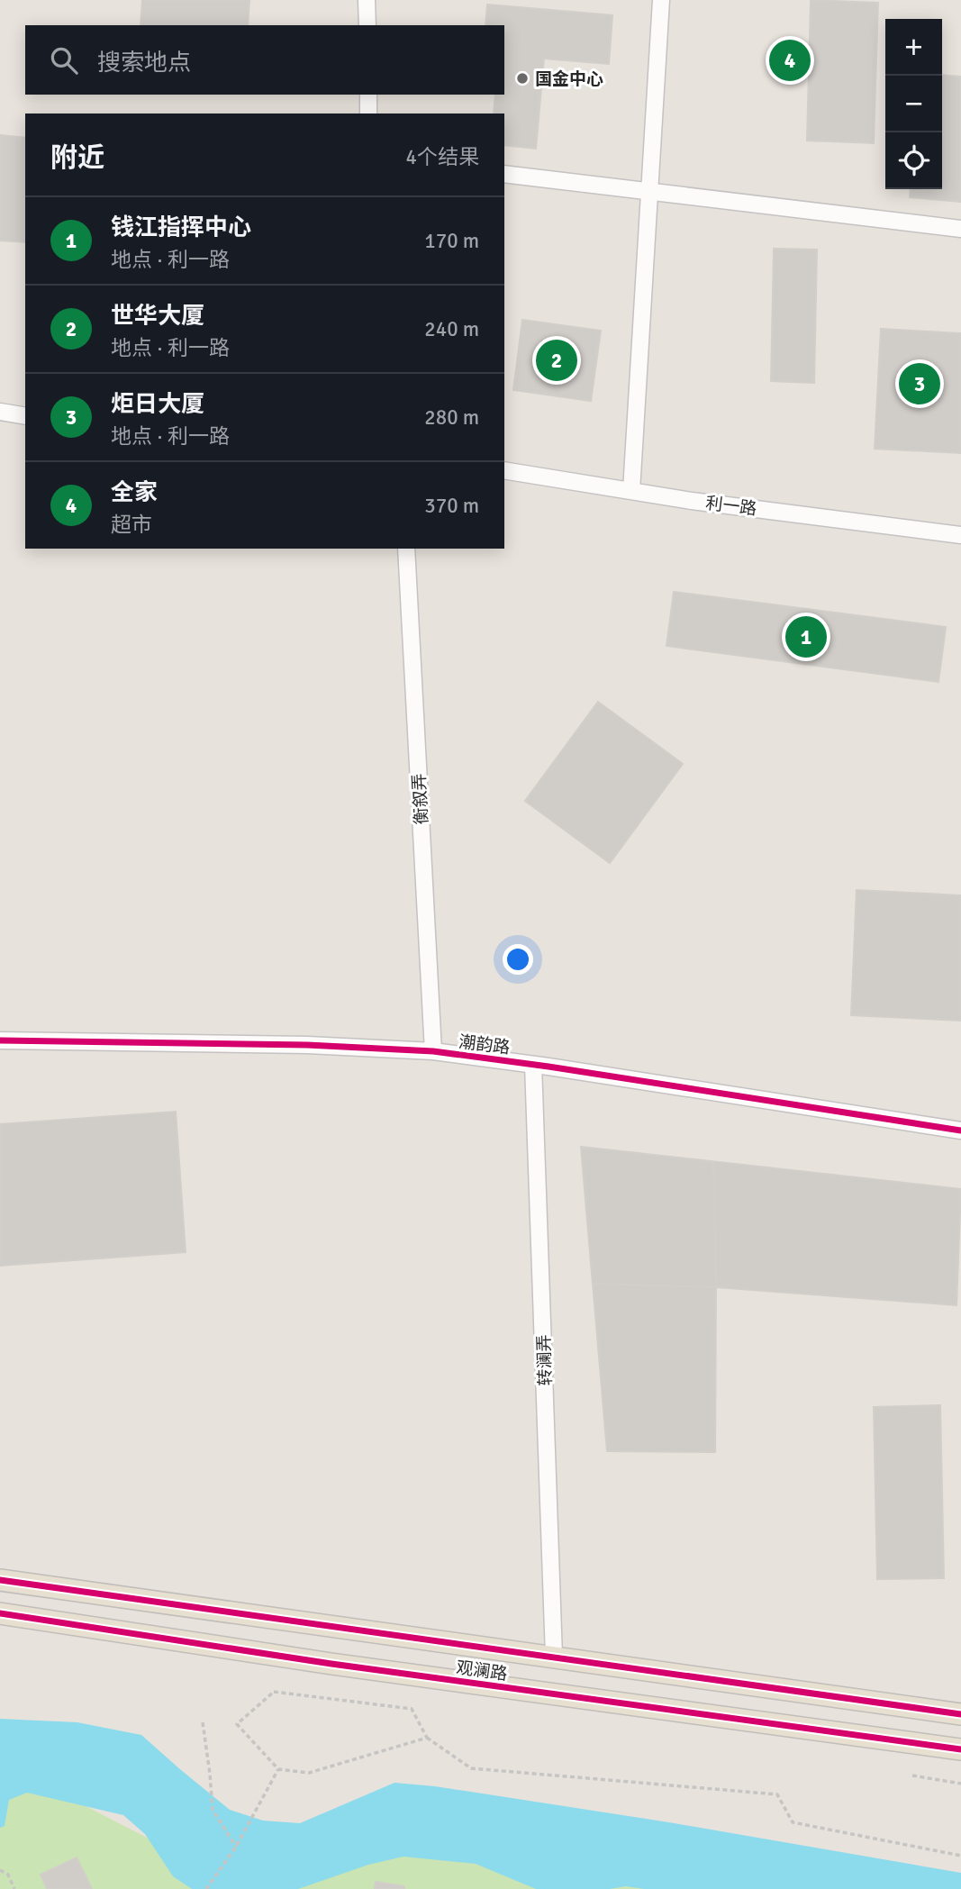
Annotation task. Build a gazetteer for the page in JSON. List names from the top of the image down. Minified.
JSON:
{"streets":{"main road":["观澜路"],"street":["利一路","衡叙弄","潮韵路","转澜弄"]},"crossings":[["衡叙弄","潮韵路"],["潮韵路","转澜弄"],["转澜弄","观澜路"]],"places":["国金中心"],"page":{"map_buttons":["+","−"],"search":"搜索地点","pins":["4","2","3","1"],"heading":["附近","4个结果"],"list":[{"mark":"1","name":"钱江指挥中心","note":"地点 · 利一路","value":"170 m"},{"mark":"2","name":"世华大厦","note":"地点 · 利一路","value":"240 m"},{"mark":"3","name":"炬日大厦","note":"地点 · 利一路","value":"280 m"},{"mark":"4","name":"全家","note":"超市","value":"370 m"}]}}
